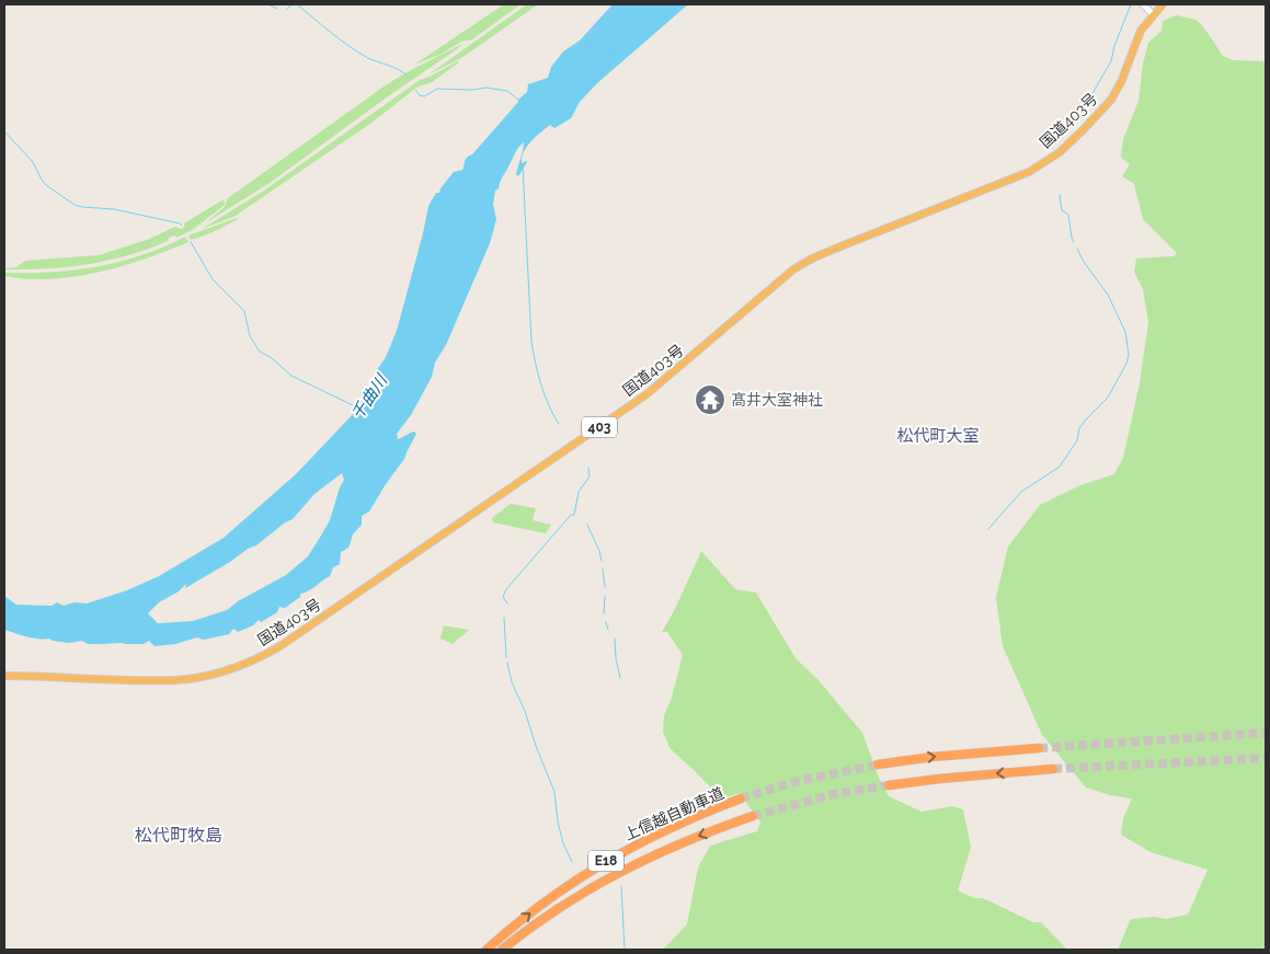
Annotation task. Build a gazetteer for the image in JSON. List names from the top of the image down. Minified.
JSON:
{"streets":{"highway":["国道403号","403","上信越自動車道","E18"]},"districts":["松代町大室","松代町牧島"],"water":["千曲川"],"places":{"temple":["髙井大室神社"]}}
